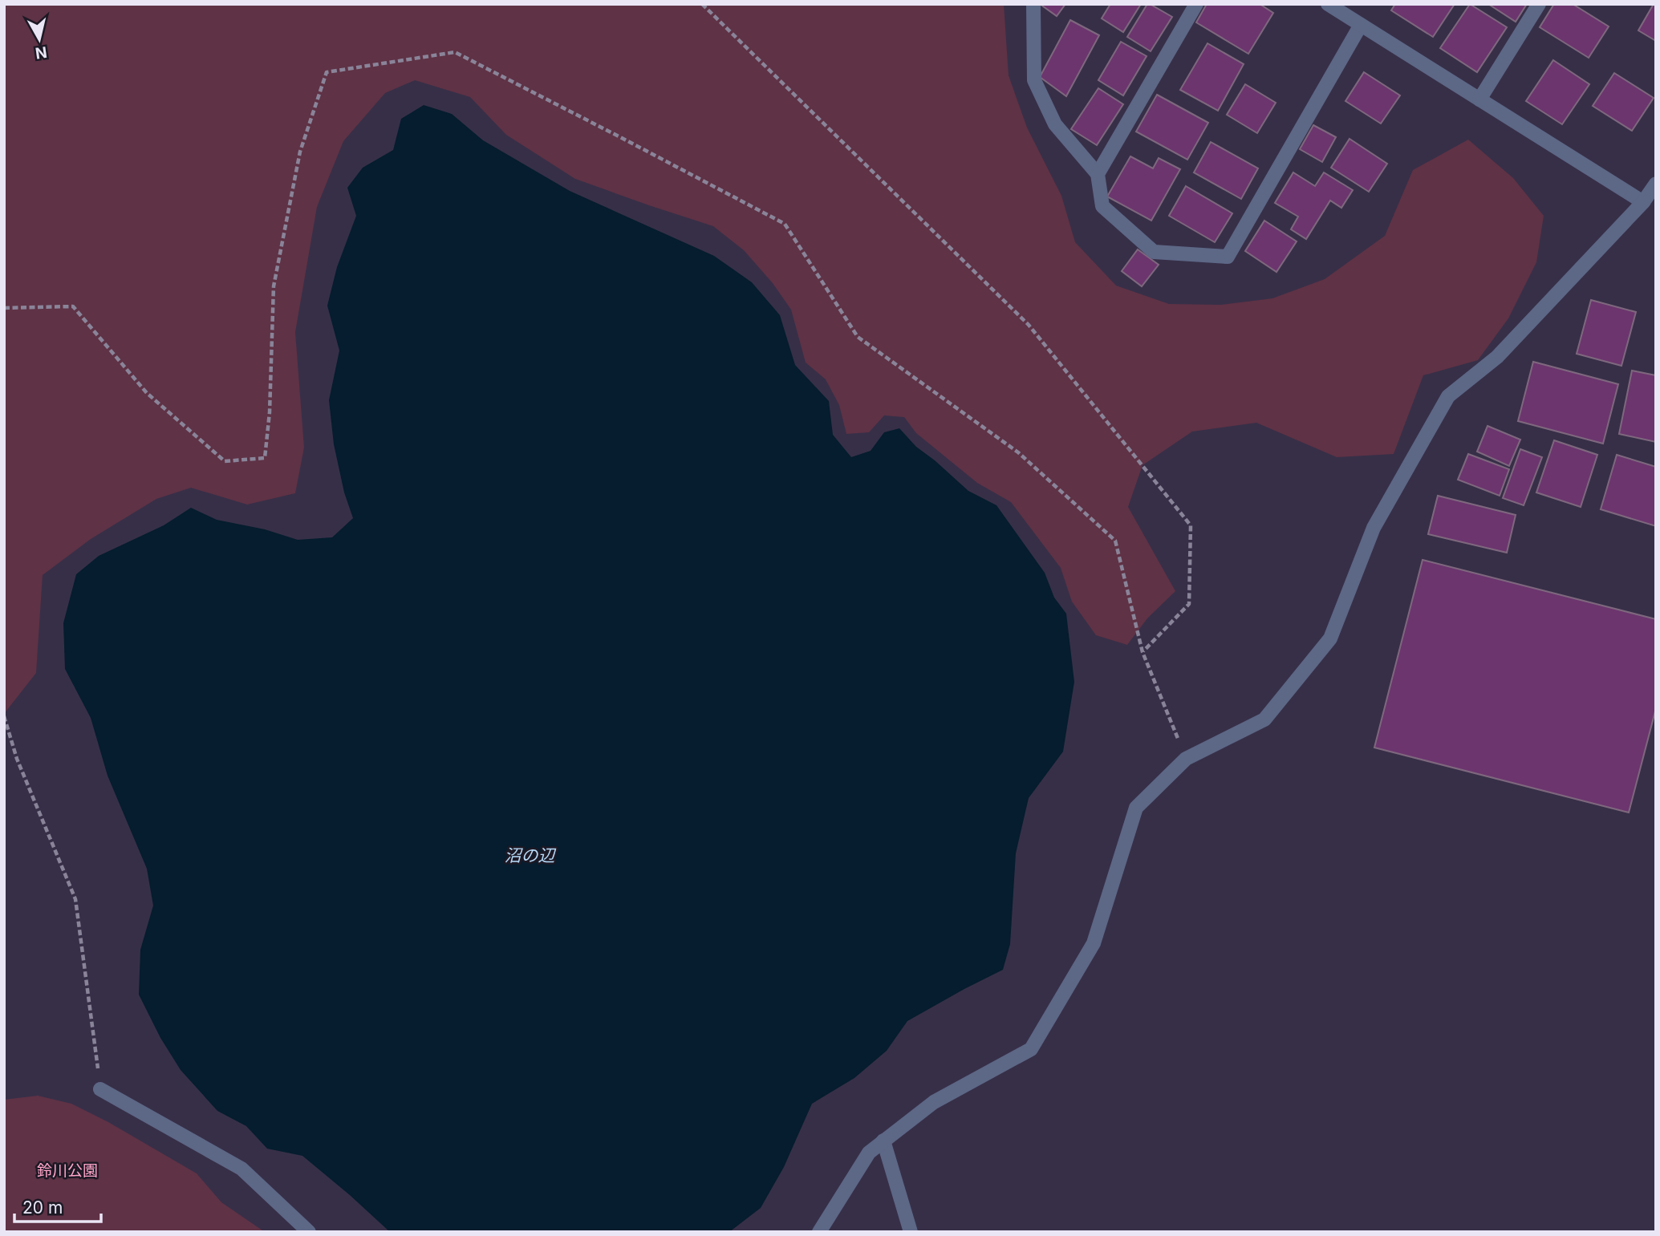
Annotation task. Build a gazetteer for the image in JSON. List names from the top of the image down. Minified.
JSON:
{"water":["沼の辺"],"parks":["鈴川公園"],"scale_bar":"20 m","north":"bottom"}
